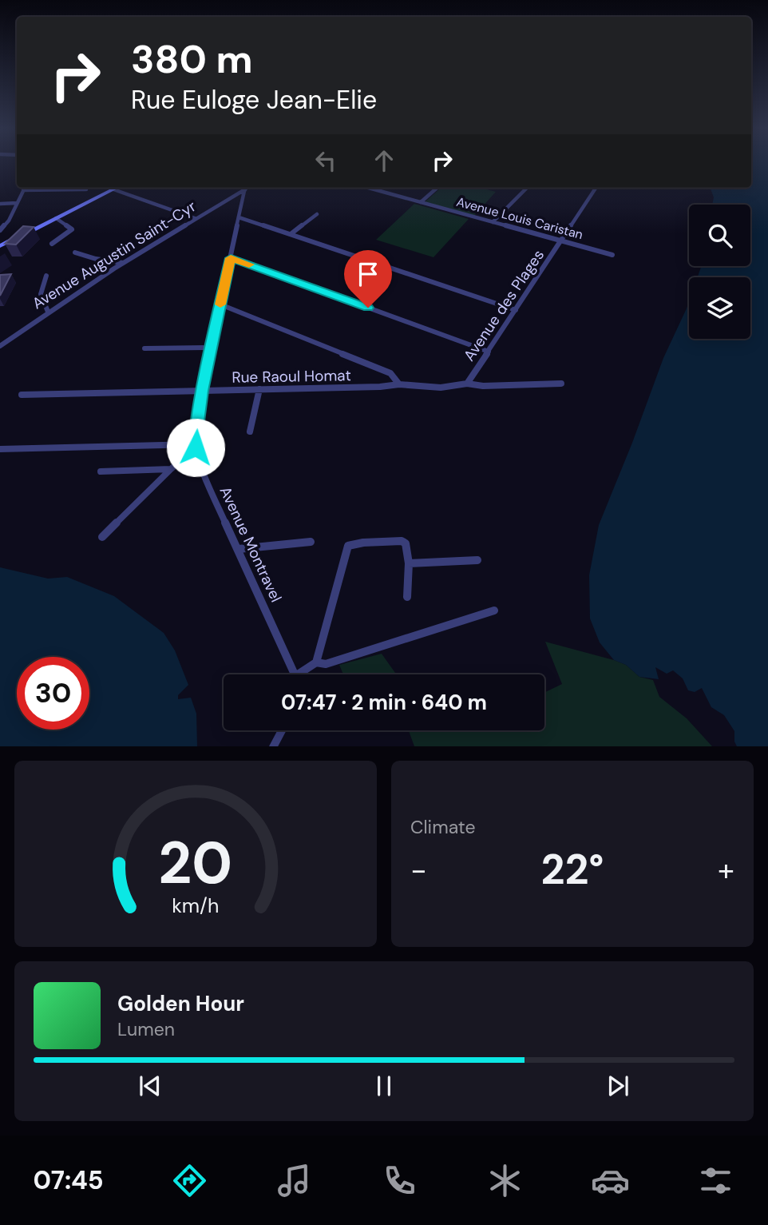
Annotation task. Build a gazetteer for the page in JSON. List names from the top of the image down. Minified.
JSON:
{"streets":{"street":["Avenue Louis Caristan","Avenue Augustin Saint-Cyr","Avenue des Plages","Rue Raoul Homat","Avenue Montravel"]},"crossings":[["Avenue Louis Caristan","Avenue des Plages"],["Avenue des Plages","Rue Raoul Homat"],["Rue Raoul Homat","Avenue Montravel"]],"page":{"turn":["380 m","Rue Euloge Jean-Elie"],"limit":"30","trip":"07:47 · 2 min · 640 m","tile":"Climate","heat":["−","22°","+"],"song":["Golden Hour","Lumen"],"tabs":"07:45","gauge":["20","km/h"]}}
